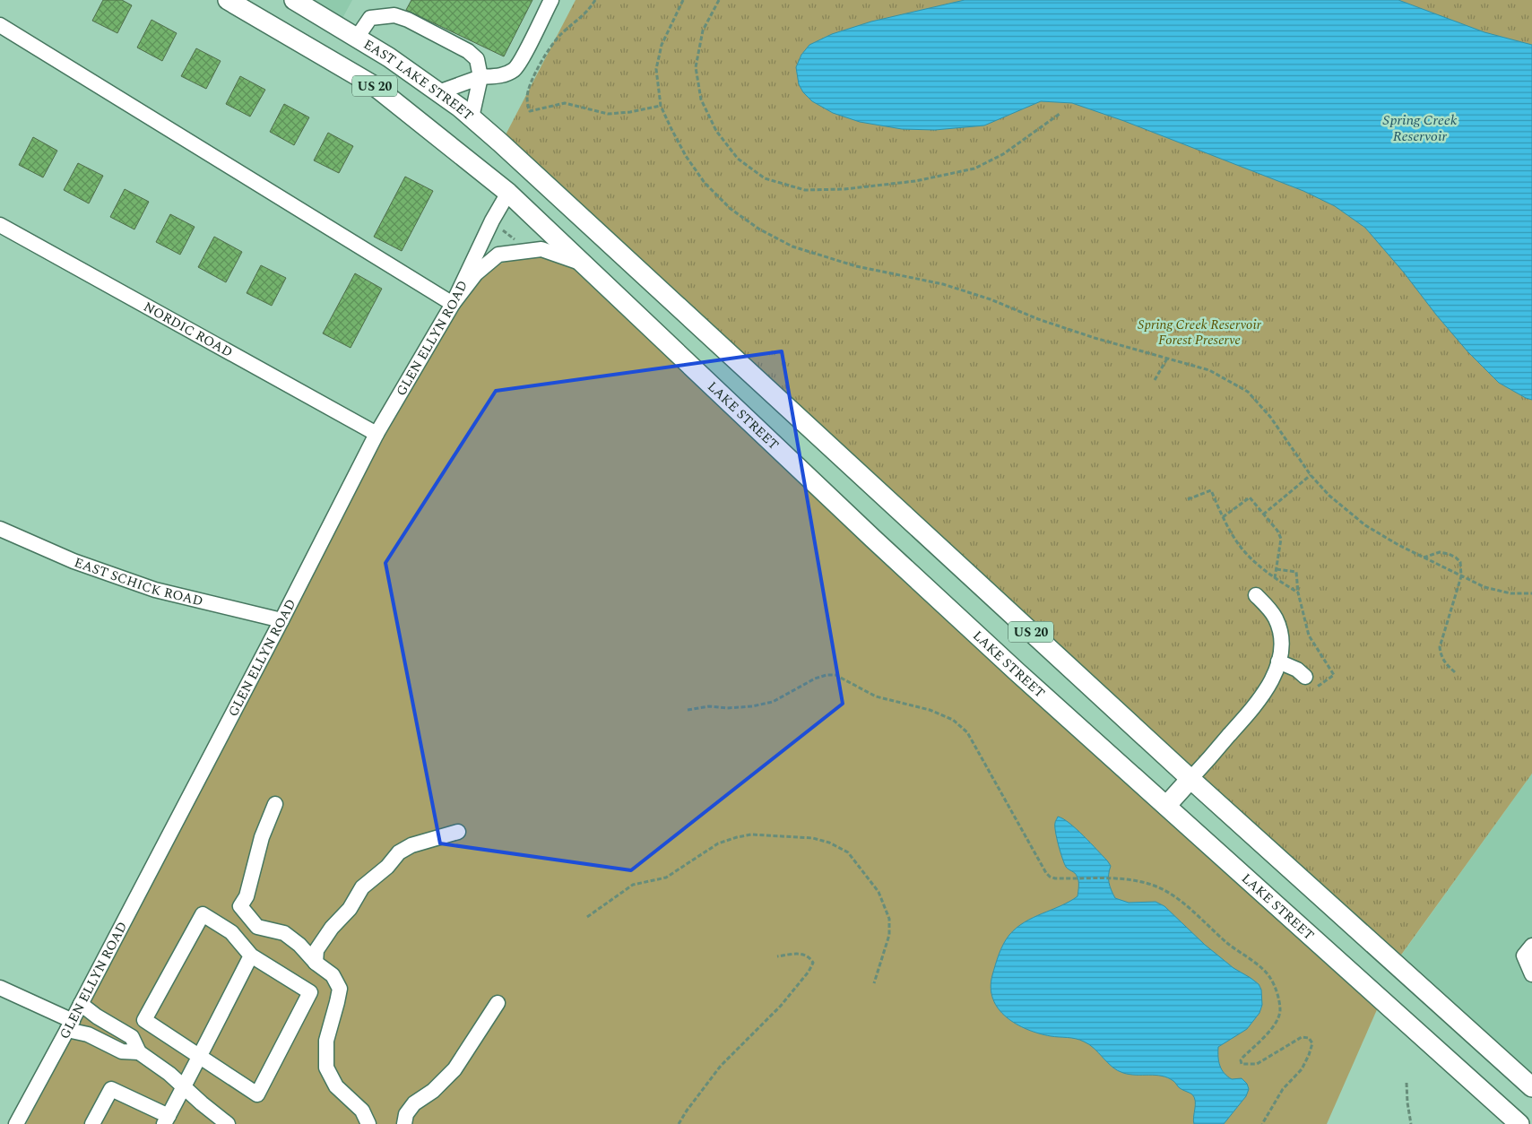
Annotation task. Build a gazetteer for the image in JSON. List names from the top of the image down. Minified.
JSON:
{"streets":{"main road":["EAST LAKE STREET","US 20","LAKE STREET"],"street":["NORDIC ROAD","GLEN ELLYN ROAD","EAST SCHICK ROAD"]},"crossings":[["EAST LAKE STREET","US 20"],["US 20","GLEN ELLYN ROAD"],["US 20","LAKE STREET"],["NORDIC ROAD","GLEN ELLYN ROAD"],["GLEN ELLYN ROAD","LAKE STREET"],["GLEN ELLYN ROAD","EAST SCHICK ROAD"]],"water":["Spring Creek Reservoir"],"parks":["Spring Creek Reservoir Forest Preserve"]}
